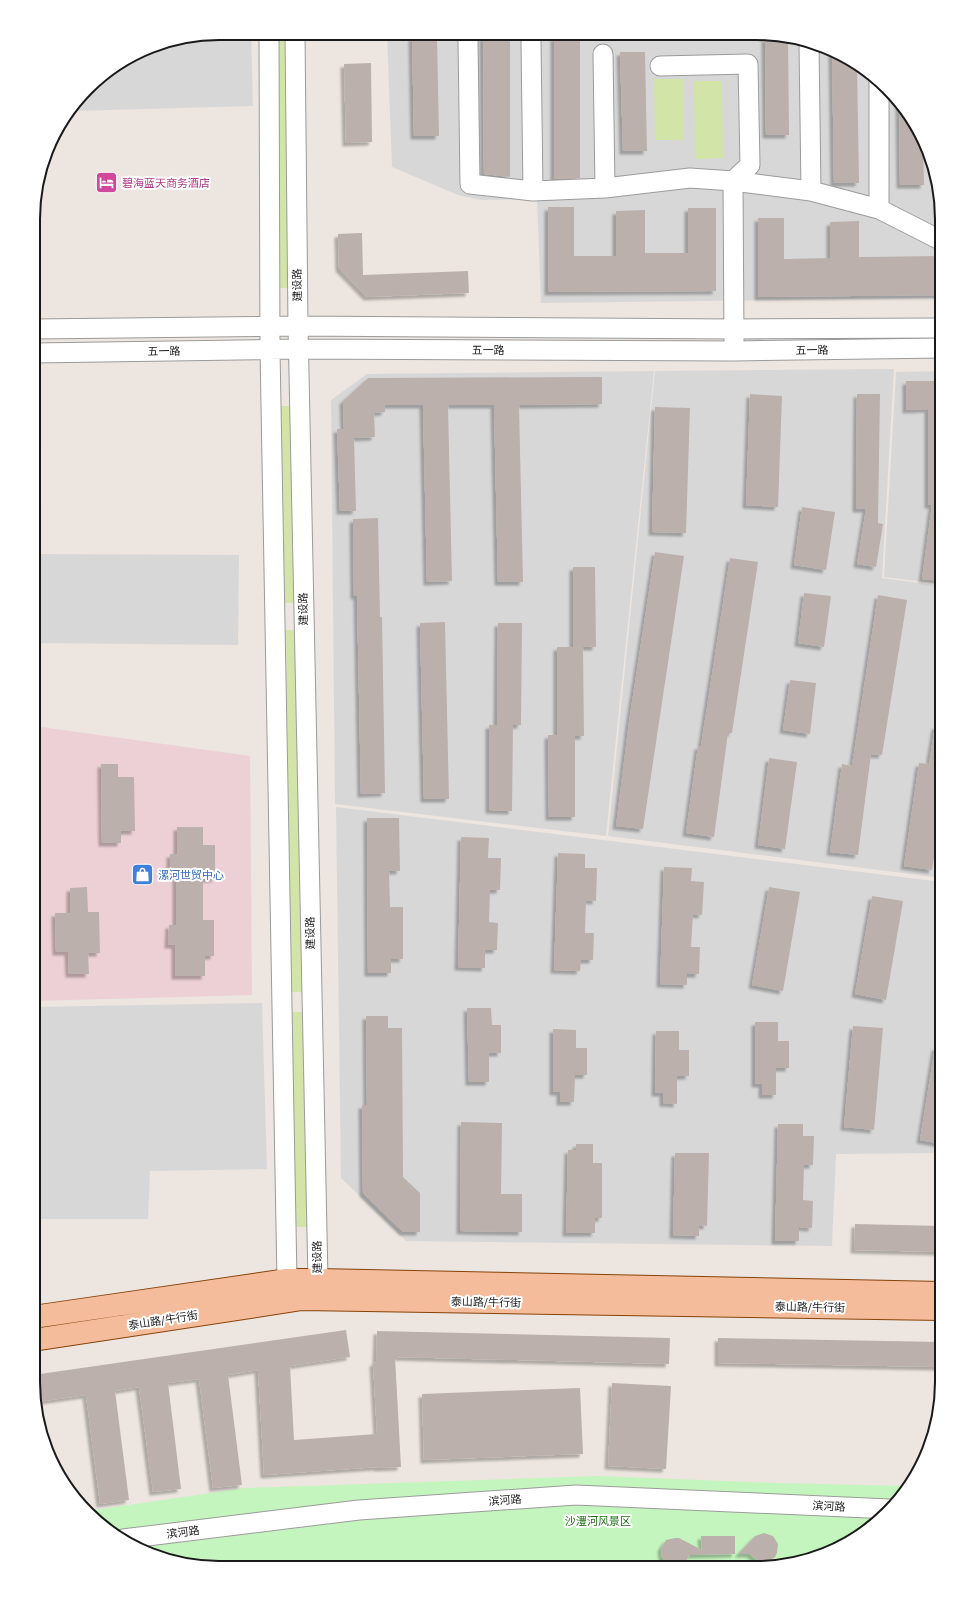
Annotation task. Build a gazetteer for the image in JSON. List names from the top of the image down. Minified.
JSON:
{"streets":{"main road":["泰山路/牛行街"],"street":["建设路","五一路","滨河路"]},"crossings":[["建设路","五一路"],["建设路","泰山路/牛行街"]],"parks":["沙澧河风景区"],"places":{"hotel":["碧海蓝天商务酒店"],"shop":["漯河世贸中心"]}}
